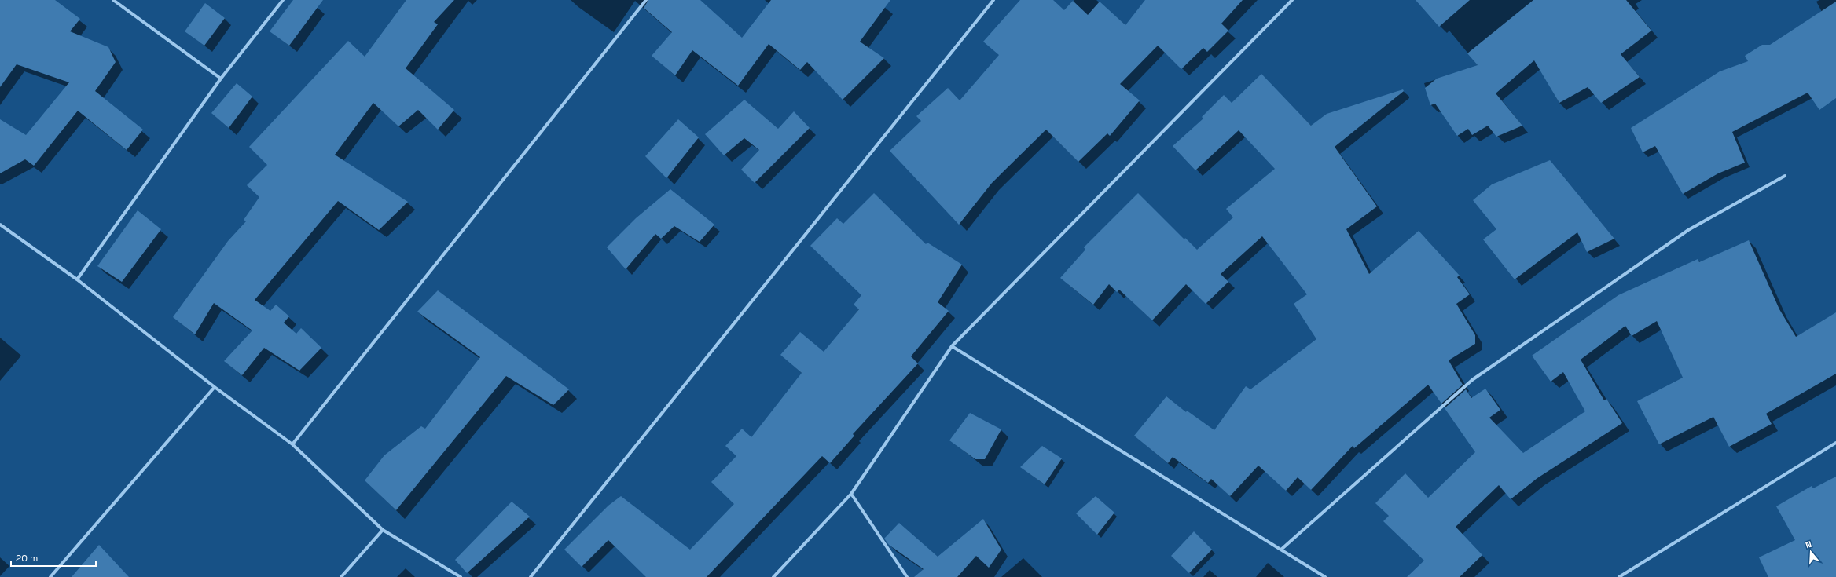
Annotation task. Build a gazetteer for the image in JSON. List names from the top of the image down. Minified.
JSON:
{"scale_bar":"20 m","north":"top"}
